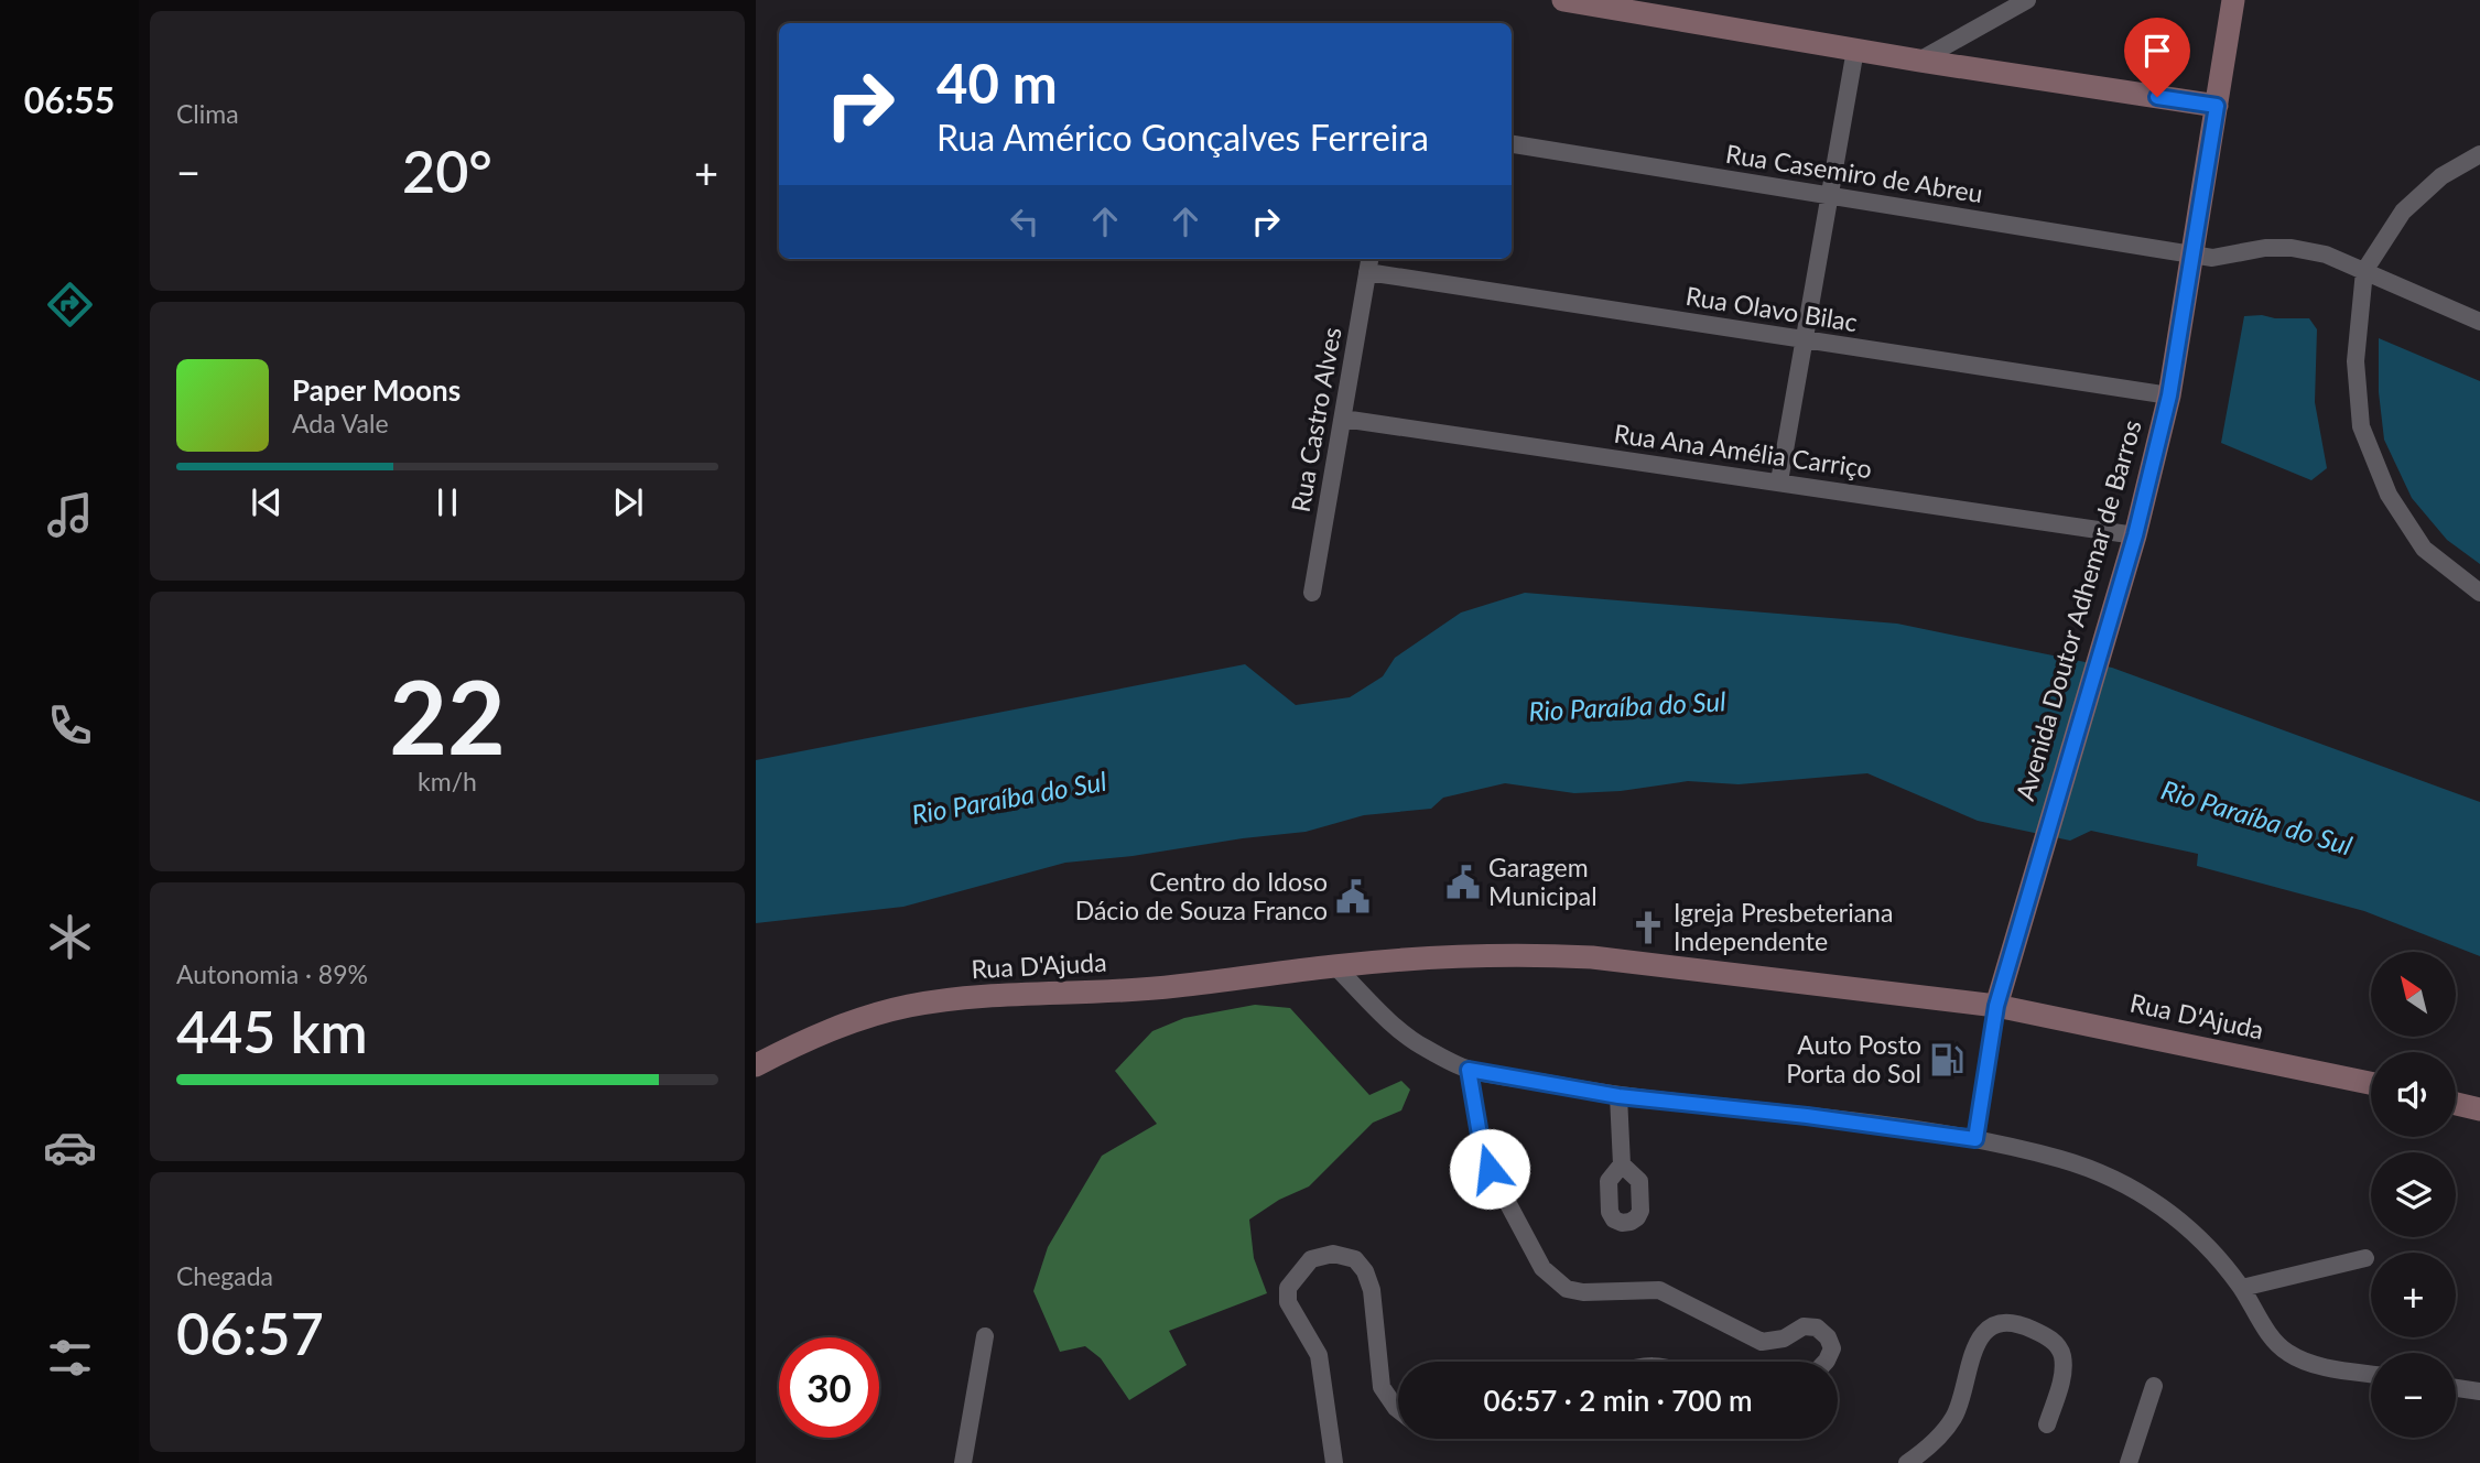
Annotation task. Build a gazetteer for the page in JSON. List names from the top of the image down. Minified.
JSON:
{"streets":{"main road":["Avenida Doutor Adhemar de Barros","Rua D'Ajuda"],"street":["Rua Casemiro de Abreu","Rua Olavo Bilac","Rua Castro Alves","Rua Ana Amélia Carriço"]},"crossings":[["Rua Casemiro de Abreu","Avenida Doutor Adhemar de Barros"],["Rua Olavo Bilac","Rua Castro Alves"],["Rua Olavo Bilac","Avenida Doutor Adhemar de Barros"],["Rua Castro Alves","Rua Ana Amélia Carriço"],["Rua Ana Amélia Carriço","Avenida Doutor Adhemar de Barros"],["Avenida Doutor Adhemar de Barros","Rua D'Ajuda"]],"water":["Rio Paraíba do Sul"],"places":{"public building":["Garagem Municipal","Centro do Idoso Dácio de Souza Franco"],"church":["Igreja Presbeteriana Independente"],"fuel station":["Auto Posto Porta do Sol"]},"north":"top left","page":{"tabs":"06:55","tile":["Clima",["22","km/h"],["Autonomia · 89%","445 km"],["Chegada","06:57"]],"turn":["40 m","Rua Américo Gonçalves Ferreira"],"heat":["−","20°","+"],"song":["Paper Moons","Ada Vale"],"map_buttons":["+","−"],"limit":"30","trip":"06:57 · 2 min · 700 m"}}
